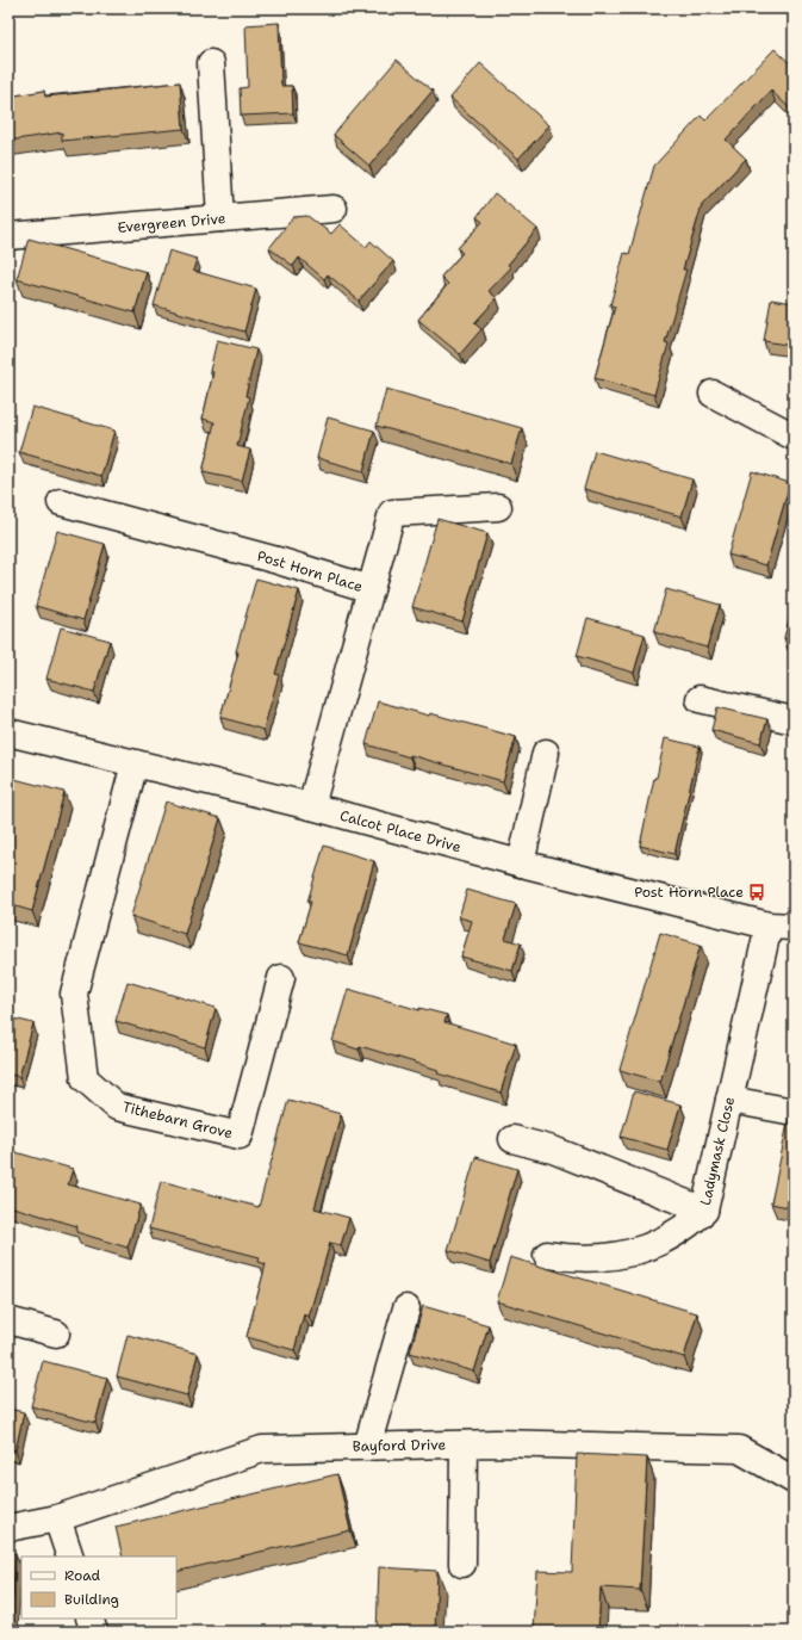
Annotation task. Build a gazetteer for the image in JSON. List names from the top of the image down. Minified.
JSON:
{"streets":{"street":["Evergreen Drive","Post Horn Place","Calcot Place Drive","Tithebarn Grove","Ladymask Close","Bayford Drive"]},"crossings":[["Post Horn Place","Calcot Place Drive"],["Calcot Place Drive","Tithebarn Grove"],["Calcot Place Drive","Ladymask Close"]],"places":{"bus stop":["Post Horn Place"]},"legend":["Road","Building"]}
